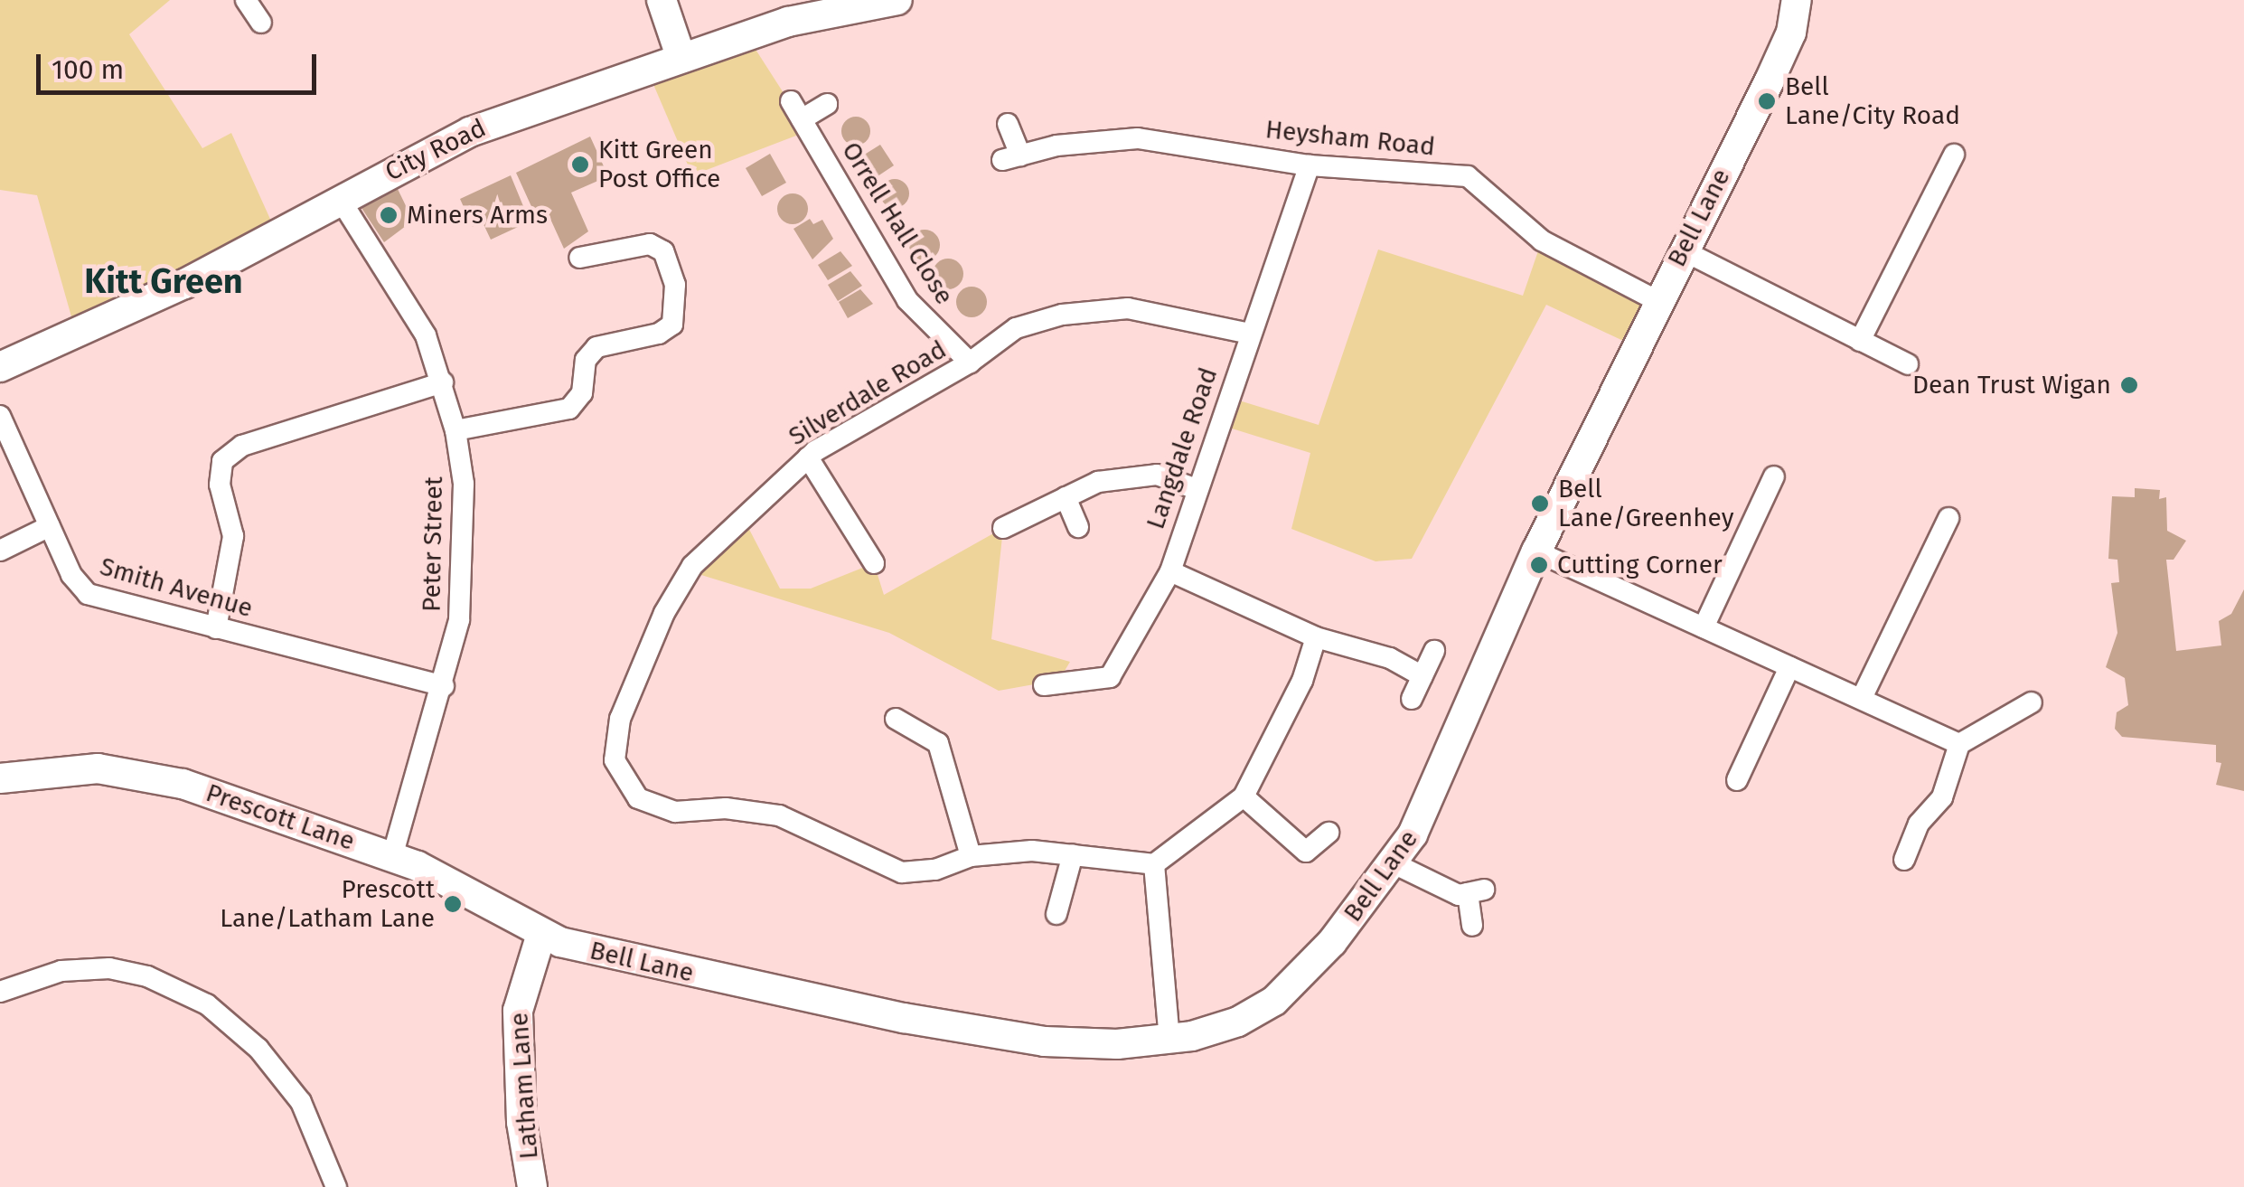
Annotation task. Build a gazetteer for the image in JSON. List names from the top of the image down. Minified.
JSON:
{"streets":{"street":["Heysham Road","City Road","Bell Lane","Orrell Hall Close","Silverdale Road","Langdale Road","Peter Street","Smith Avenue","Prescott Lane","Latham Lane"]},"crossings":[["Heysham Road","Bell Lane"],["Heysham Road","Langdale Road"],["City Road","Peter Street"],["Bell Lane","Prescott Lane"],["Bell Lane","Latham Lane"],["Orrell Hall Close","Silverdale Road"],["Silverdale Road","Langdale Road"],["Peter Street","Smith Avenue"],["Peter Street","Prescott Lane"],["Prescott Lane","Latham Lane"]],"districts":["Kitt Green"],"places":["Bell Lane/City Road","Kitt Green Post Office","Miners Arms","Dean Trust Wigan","Bell Lane/Greenhey","Cutting Corner","Prescott Lane/Latham Lane"],"scale_bar":"100 m"}
